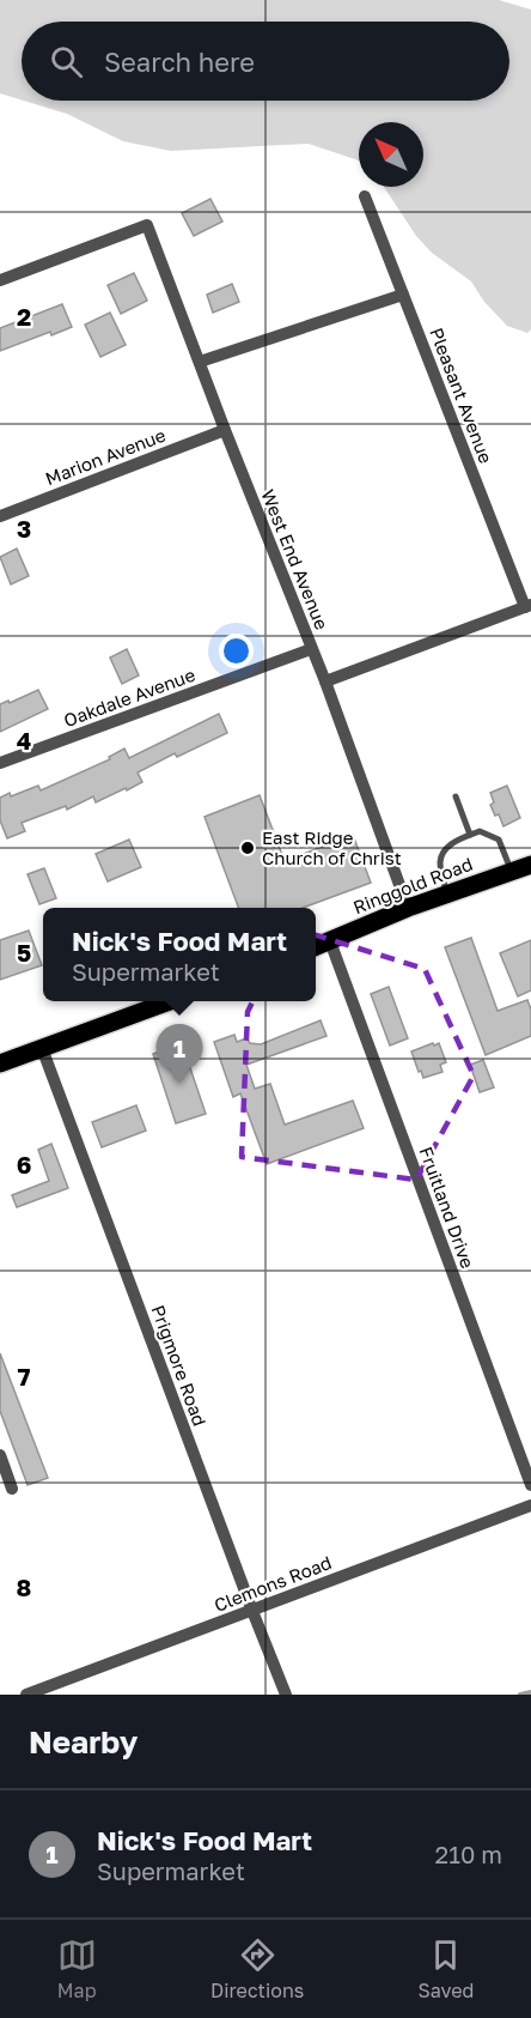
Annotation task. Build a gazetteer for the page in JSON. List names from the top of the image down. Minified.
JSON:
{"streets":{"main road":["Ringgold Road"],"street":["Pleasant Avenue","Marion Avenue","West End Avenue","Oakdale Avenue","Fruitland Drive","Prigmore Road","Clemons Road"]},"crossings":[["Marion Avenue","West End Avenue"],["West End Avenue","Oakdale Avenue"],["West End Avenue","Ringgold Road"],["Ringgold Road","Fruitland Drive"],["Prigmore Road","Clemons Road"]],"places":["East Ridge Church of Christ"],"north":"top left","page":{"search":"Search here","popup":["Nick's Food Mart","Supermarket"],"pins":"1","heading":"Nearby","list":[{"mark":"1","name":"Nick's Food Mart","note":"Supermarket","value":"210 m"}],"nav":["Map","Directions","Saved"]},"grid":{"rows":["2","3","4","5","6","7","8"]}}
